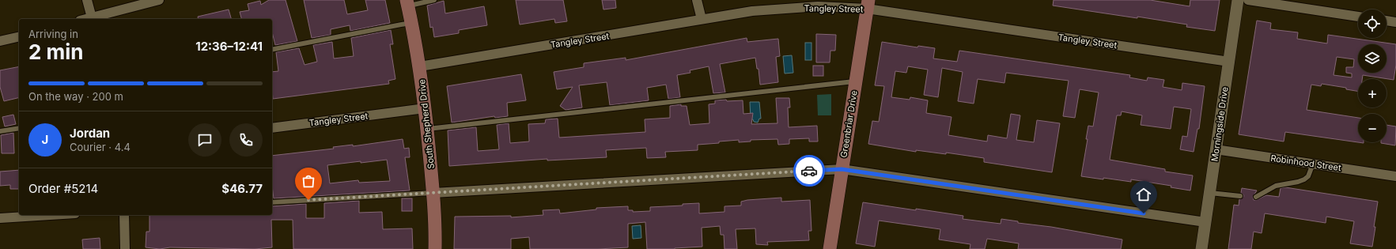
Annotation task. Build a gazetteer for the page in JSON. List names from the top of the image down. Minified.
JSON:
{"streets":{"main road":["South Shepherd Drive","Greenbriar Drive"],"street":["Tangley Street","Morningside Drive","Robinhood Street"]},"crossings":[["Tangley Street","South Shepherd Drive"],["Tangley Street","Greenbriar Drive"],["Tangley Street","Morningside Drive"],["Morningside Drive","Robinhood Street"]],"page":{"map_buttons":["+","−"],"heading":["2 min","Arriving in","12:36–12:41"],"panel":["Jordan","Courier · 4.4","Order #5214","$46.77"],"bar":"On the way · 200 m","round":"J"}}
